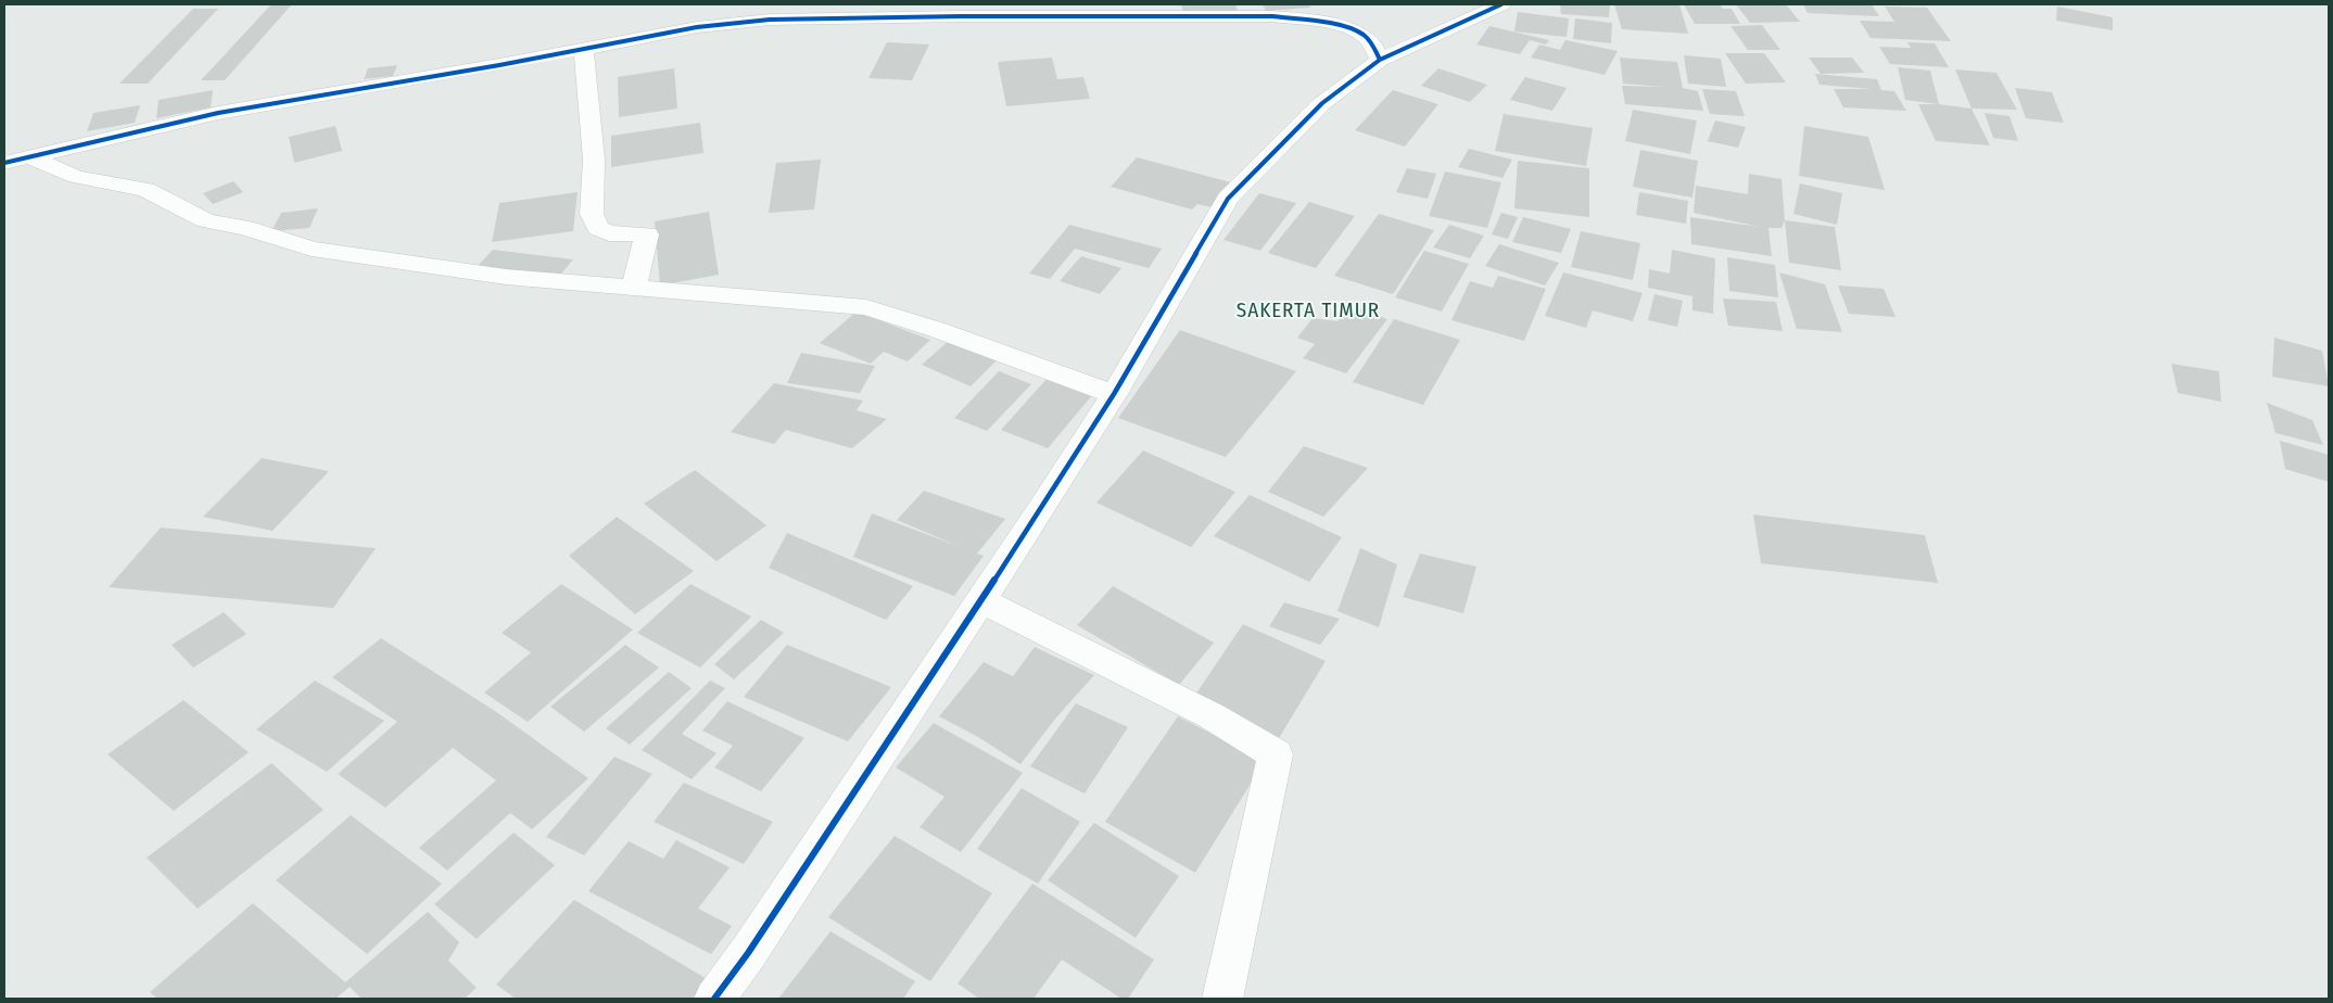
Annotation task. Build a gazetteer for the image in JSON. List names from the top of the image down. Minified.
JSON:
{"districts":["SAKERTA TIMUR"]}
